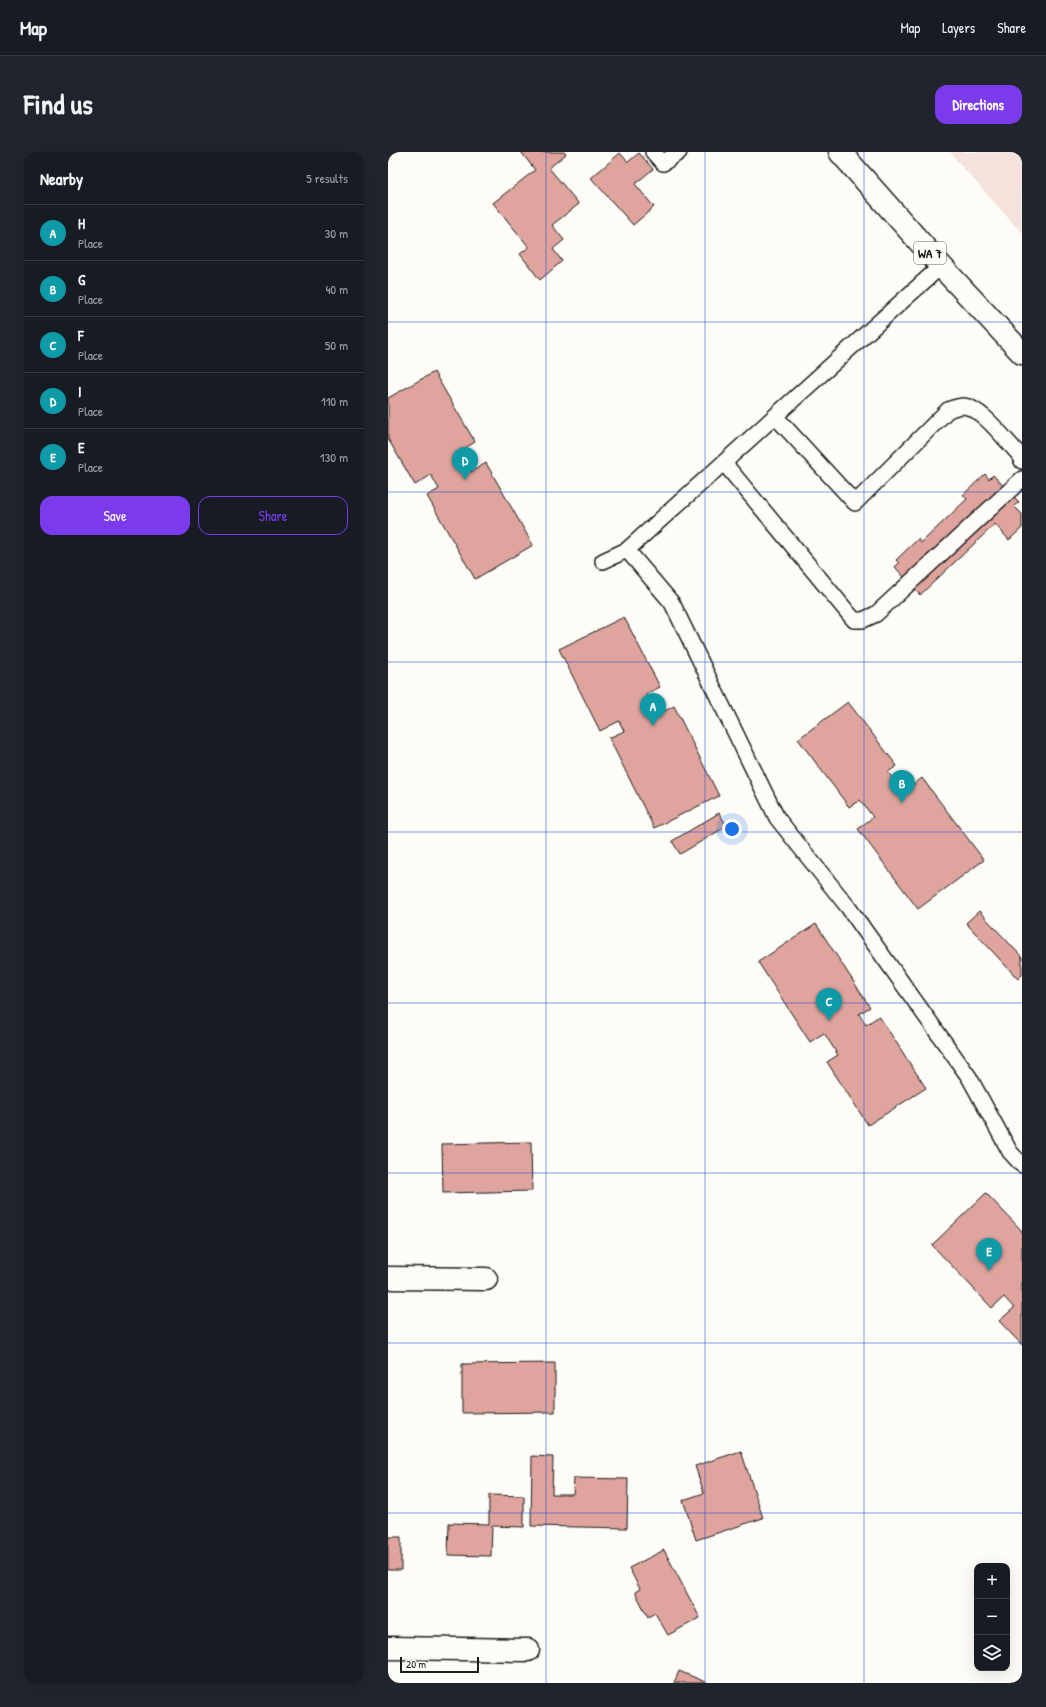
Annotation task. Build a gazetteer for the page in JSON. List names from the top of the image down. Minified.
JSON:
{"streets":{"main road":["WA 7"]},"scale_bar":"20 m","page":{"header":"Map","nav":["Map","Layers","Share"],"title":"Find us","buttons":["Directions",["Save","Share"]],"heading":["Nearby","5 results"],"list":[{"mark":"A","name":"H","note":"Place","value":"30 m"},{"mark":"B","name":"G","note":"Place","value":"40 m"},{"mark":"C","name":"F","note":"Place","value":"50 m"},{"mark":"D","name":"I","note":"Place","value":"110 m"},{"mark":"E","name":"E","note":"Place","value":"130 m"}],"pins":["D","A","B","C","E"],"map_buttons":["+","−"],"scale":"20 m"}}
